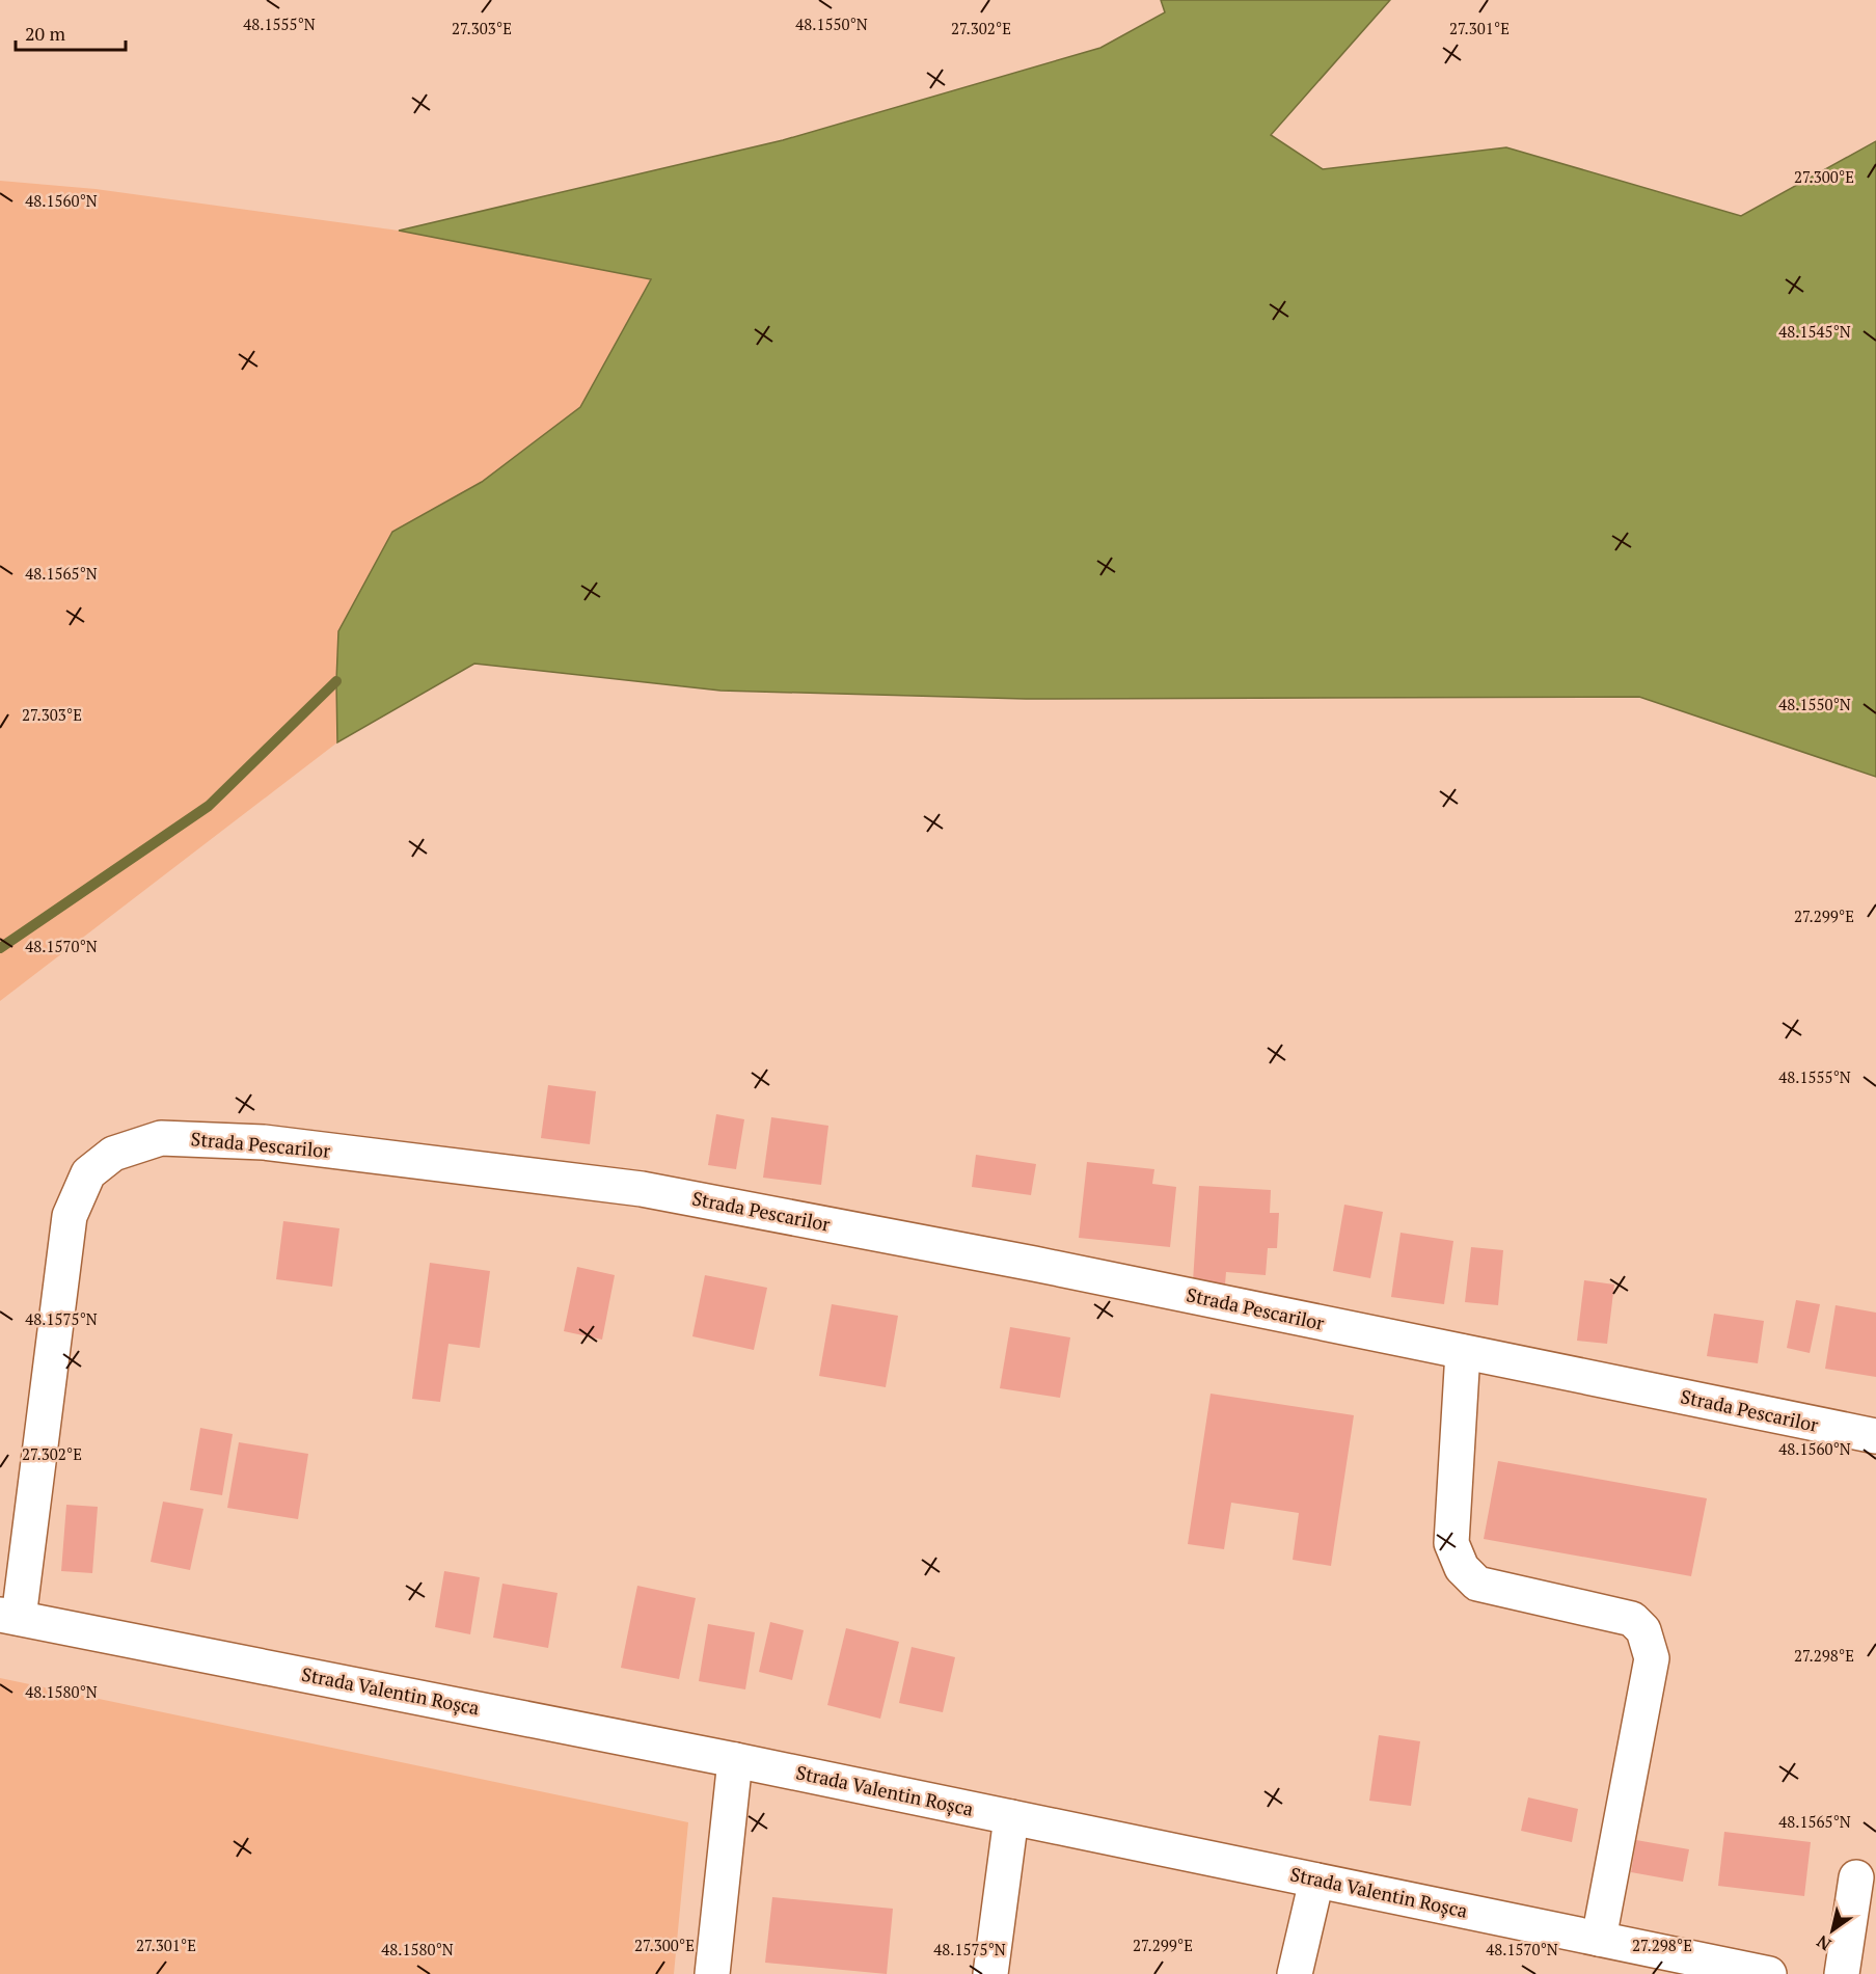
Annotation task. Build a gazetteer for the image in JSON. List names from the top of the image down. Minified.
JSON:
{"streets":{"street":["Strada Pescarilor","Strada Valentin Roșca"]},"crossings":[["Strada Pescarilor","Strada Valentin Roșca"]],"scale_bar":"20 m","north":"bottom left","coordinates":["48.1555°N","48.1550°N","27.303°E","27.302°E","27.301°E","27.300°E","48.1560°N","48.1545°N","48.1565°N","27.299°E","48.1570°N","48.1575°N","27.298°E","48.1580°N"]}
